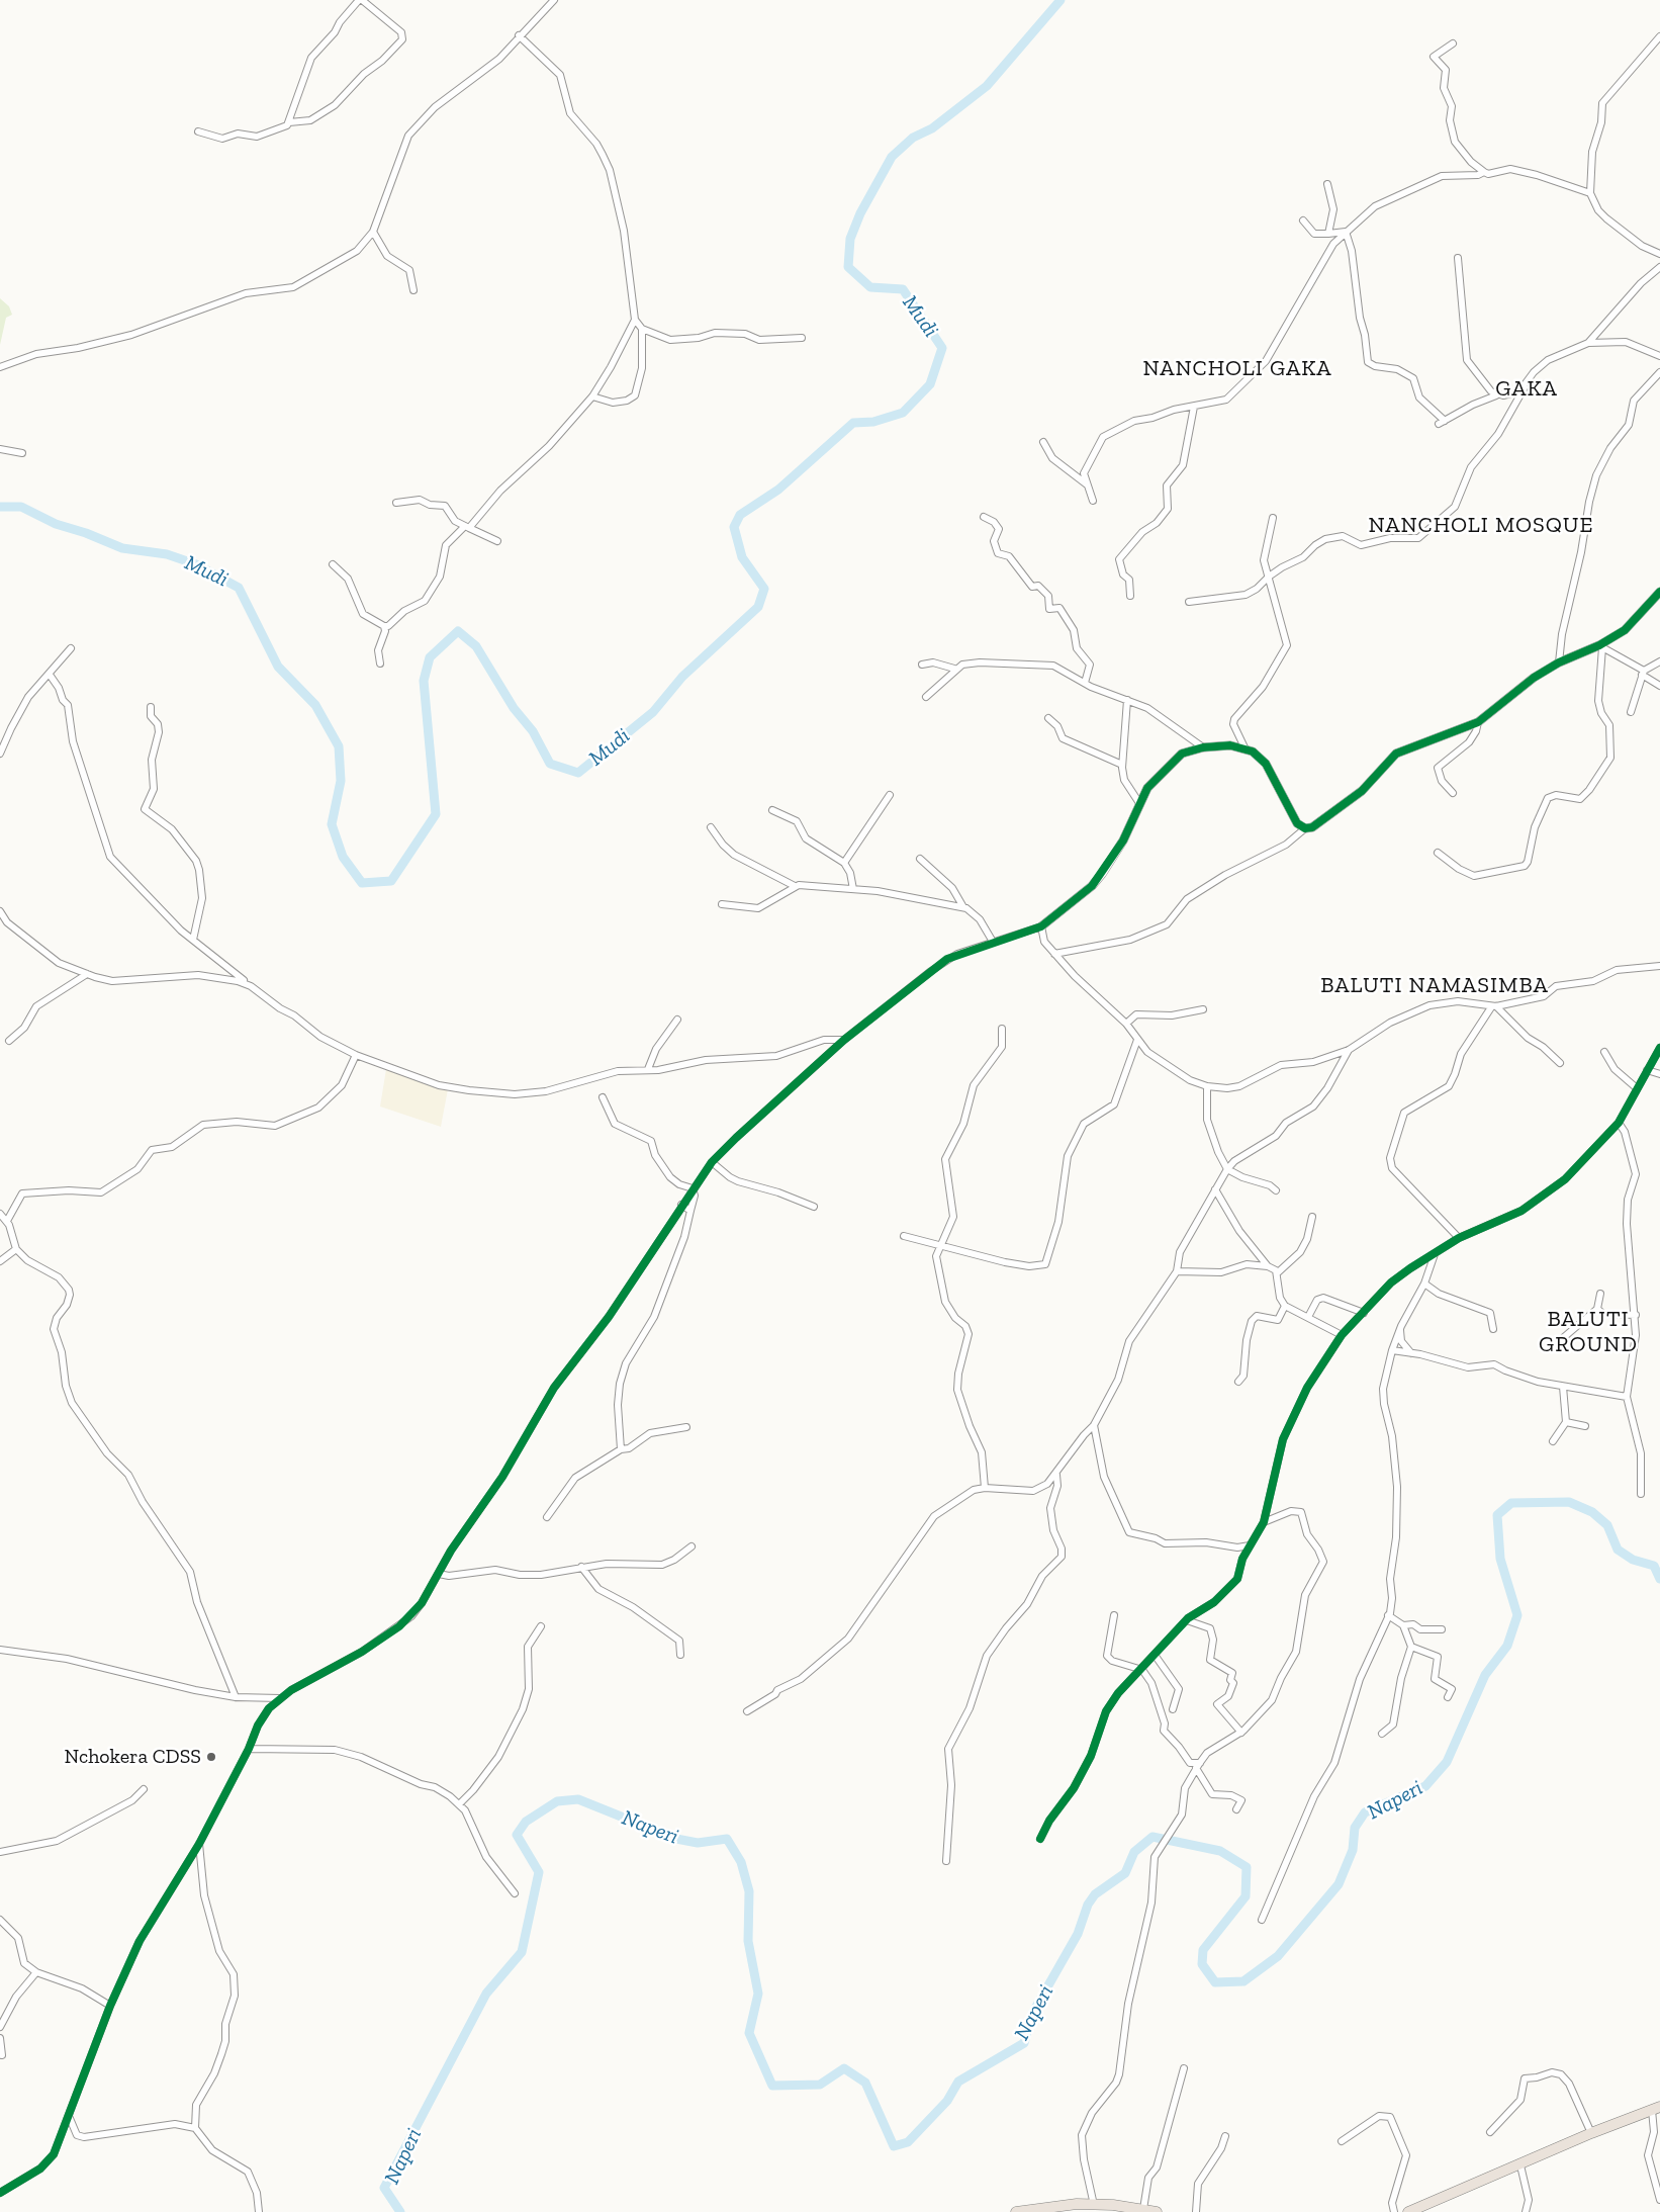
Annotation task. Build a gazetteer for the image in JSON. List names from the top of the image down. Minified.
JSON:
{"districts":["NANCHOLI GAKA","GAKA","NANCHOLI MOSQUE","BALUTI NAMASIMBA","BALUTI GROUND"],"water":["Mudi","Naperi"],"places":["Nchokera CDSS"]}
